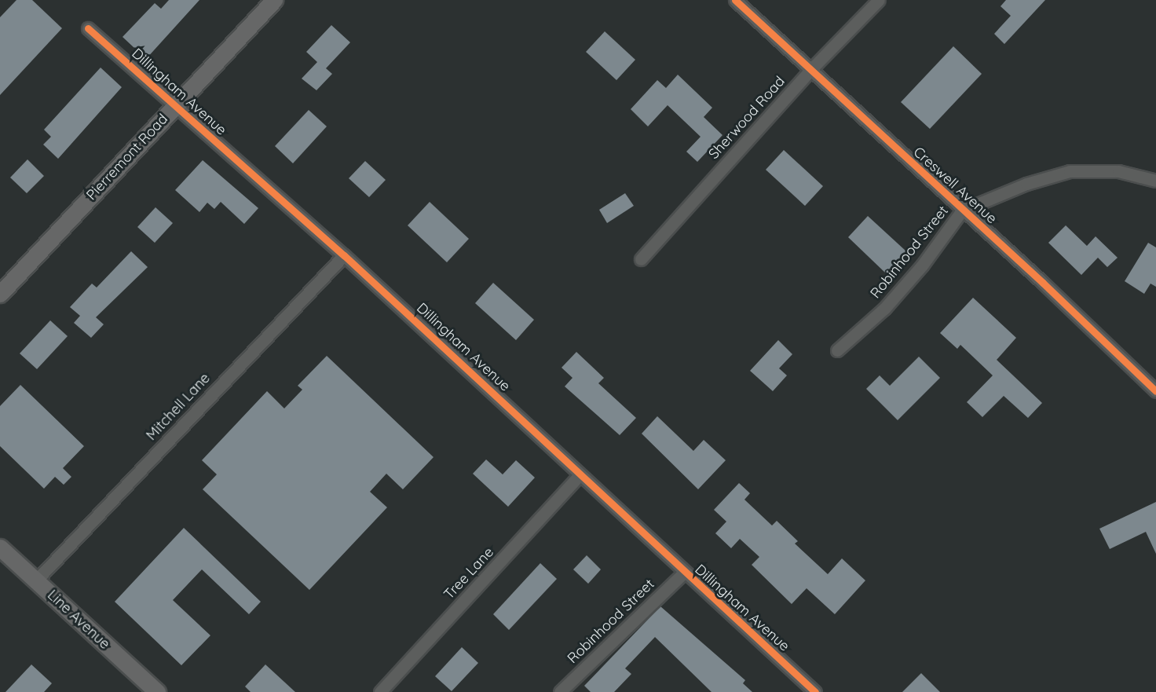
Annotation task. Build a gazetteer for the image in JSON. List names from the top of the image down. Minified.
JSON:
{"streets":{"main road":["Pierremont Road","Line Avenue"],"street":["Dillingham Avenue","Sherwood Road","Creswell Avenue","Robinhood Street","Mitchell Lane","Tree Lane"]},"crossings":[["Dillingham Avenue","Pierremont Road"],["Dillingham Avenue","Robinhood Street"],["Dillingham Avenue","Mitchell Lane"],["Dillingham Avenue","Tree Lane"],["Sherwood Road","Creswell Avenue"],["Creswell Avenue","Robinhood Street"],["Mitchell Lane","Line Avenue"]]}
